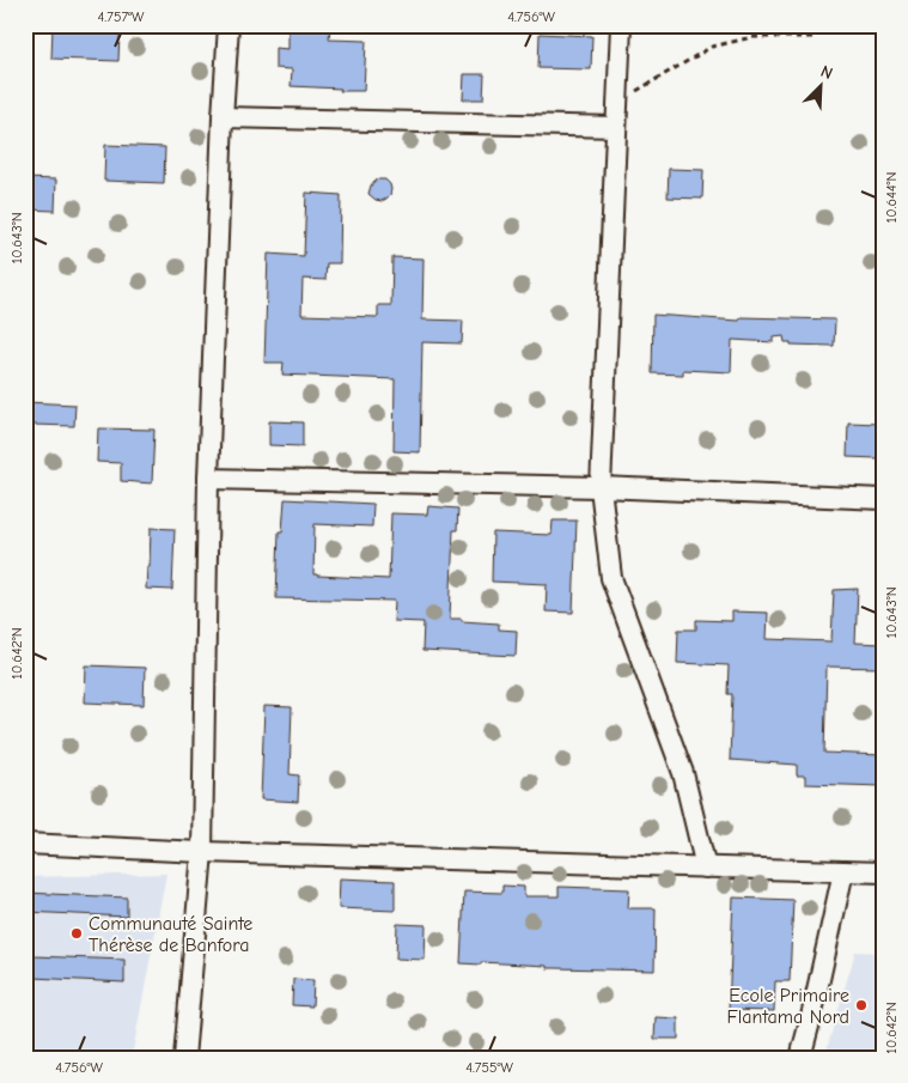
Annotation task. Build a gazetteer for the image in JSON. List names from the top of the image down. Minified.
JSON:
{"places":["Communauté Sainte Thérèse de Banfora","Ecole Primaire Flantama Nord"],"north":"top right","coordinates":["4.757°W","4.756°W","10.644°N","10.643°N","10.642°N","4.755°W"]}
